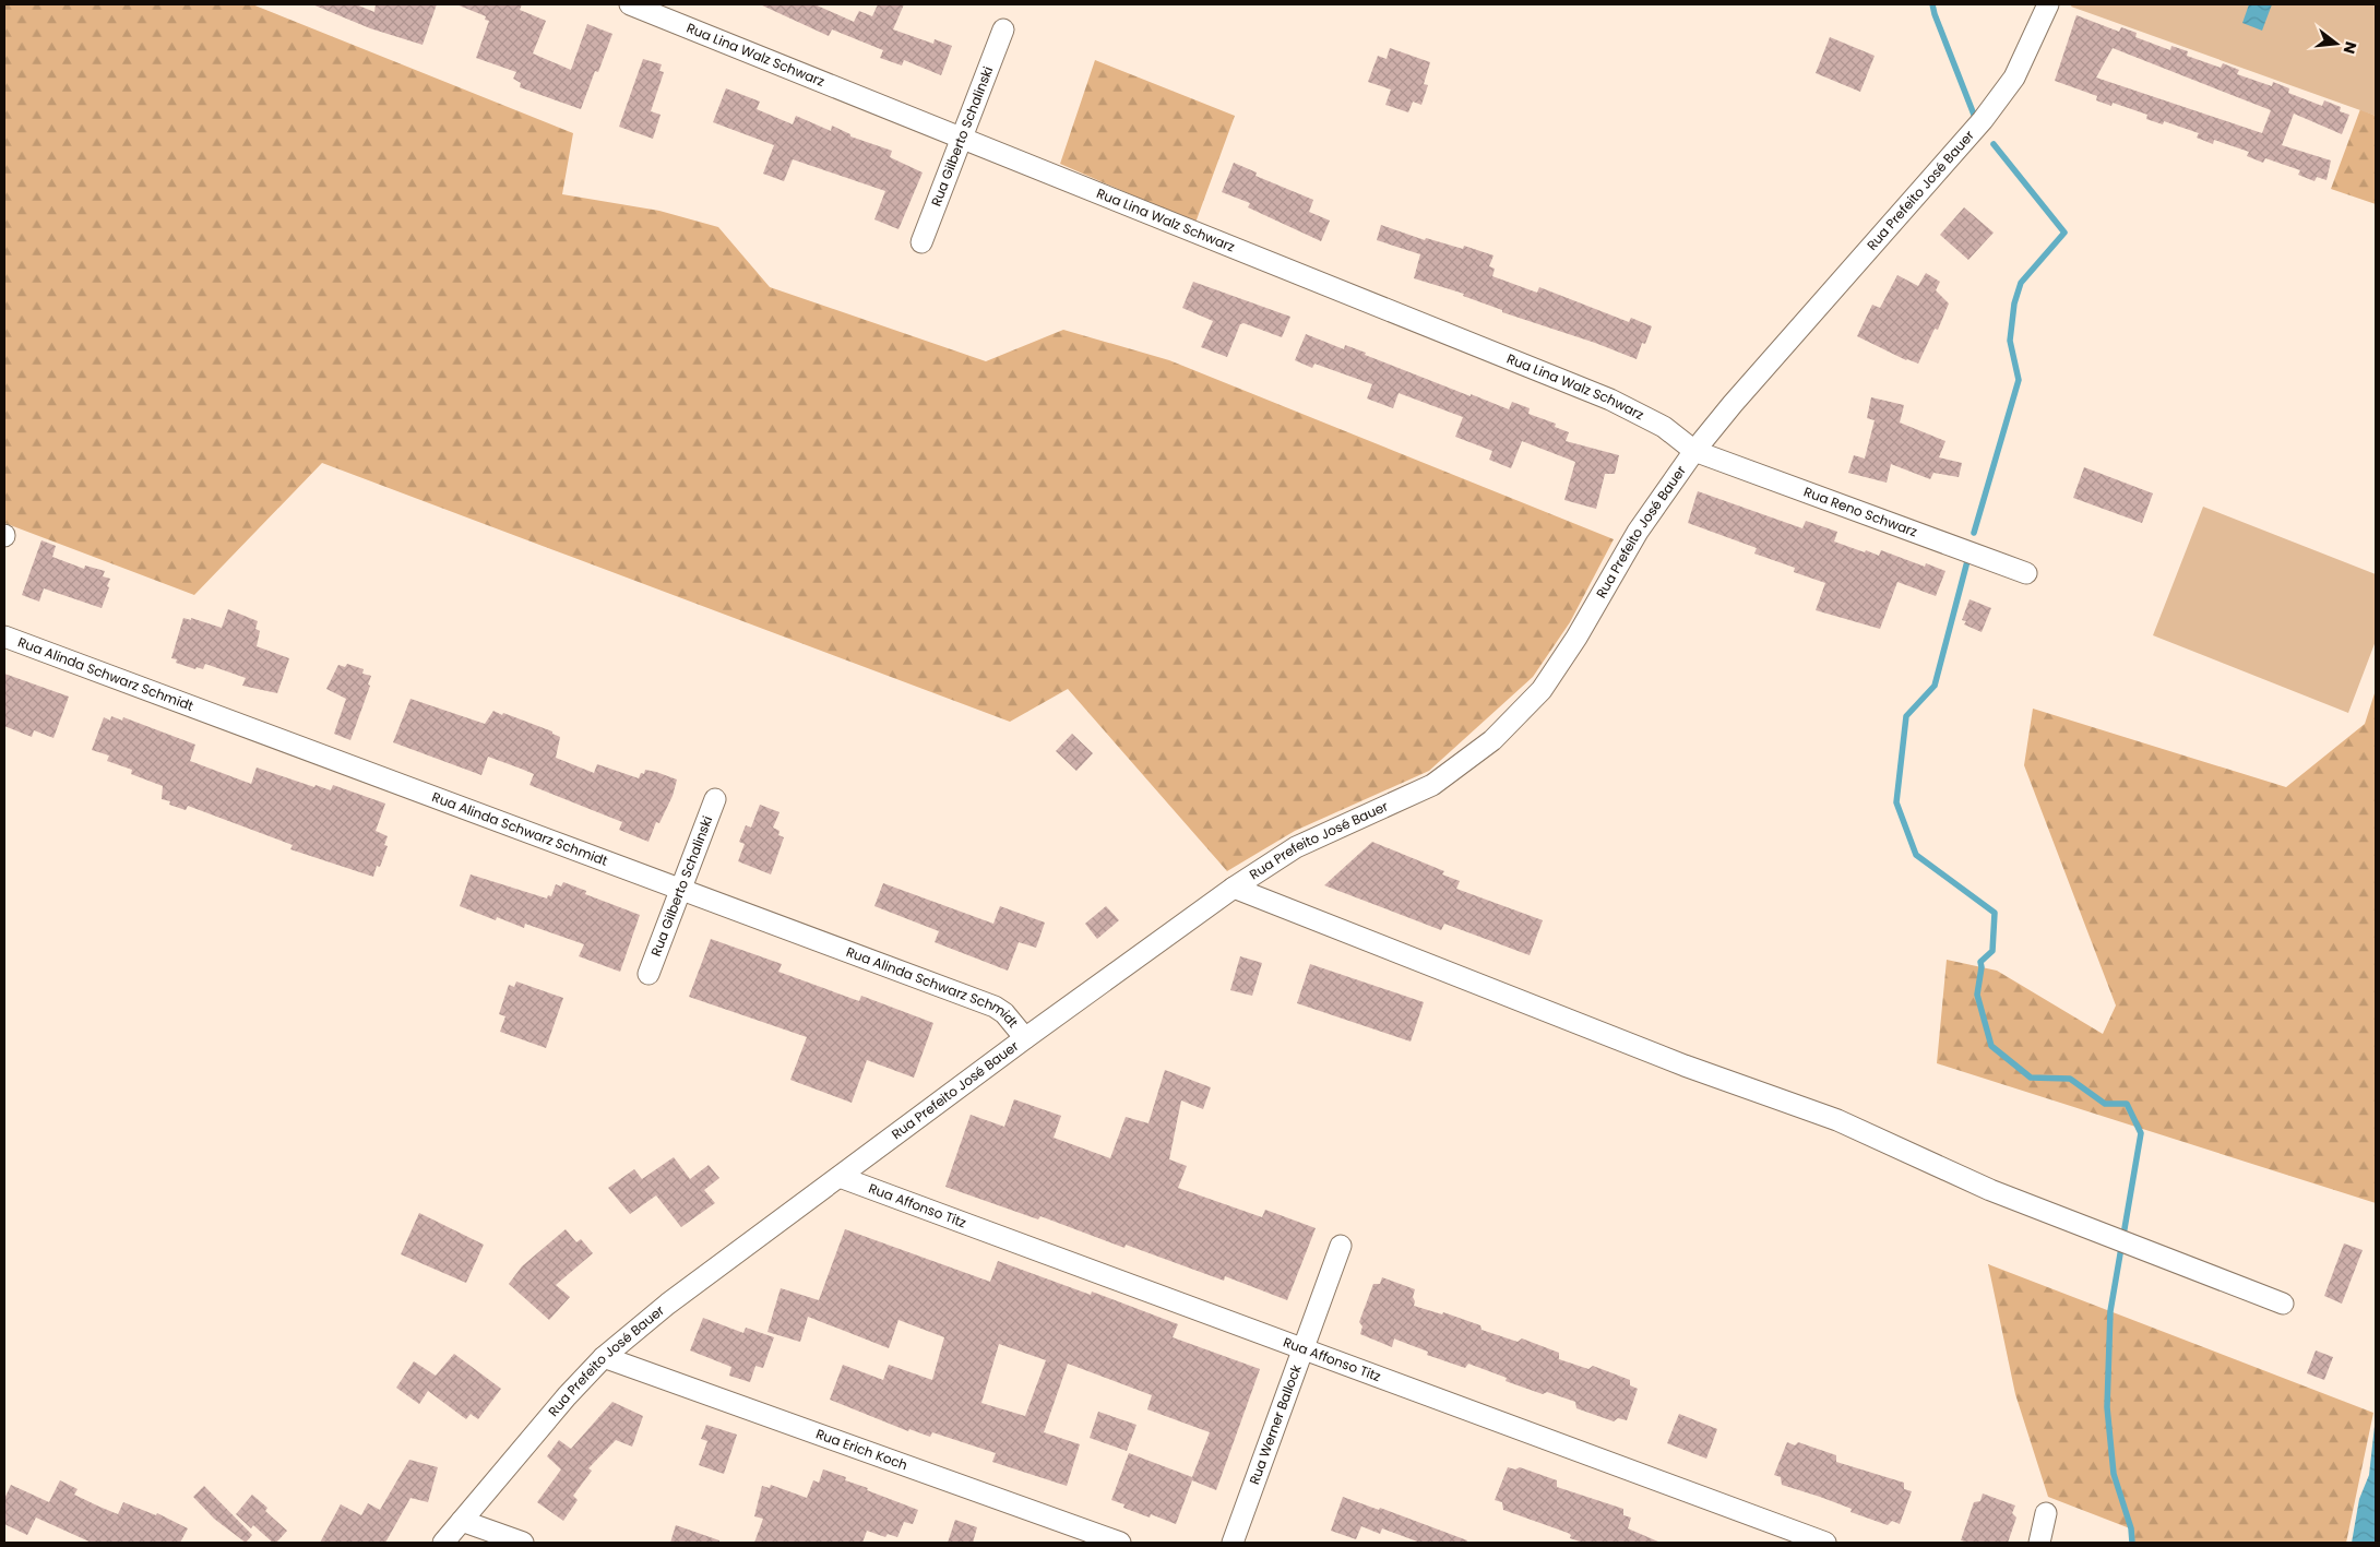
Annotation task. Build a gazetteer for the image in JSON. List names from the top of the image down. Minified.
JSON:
{"streets":{"street":["Rua Lina Walz Schwarz","Rua Gilberto Schalinski","Rua Prefeito José Bauer","Rua Reno Schwarz","Rua Alinda Schwarz Schmidt","Rua Affonso Titz","Rua Werner Ballock","Rua Erich Koch"]},"crossings":[["Rua Lina Walz Schwarz","Rua Gilberto Schalinski"],["Rua Lina Walz Schwarz","Rua Prefeito José Bauer"],["Rua Lina Walz Schwarz","Rua Reno Schwarz"],["Rua Gilberto Schalinski","Rua Alinda Schwarz Schmidt"],["Rua Prefeito José Bauer","Rua Reno Schwarz"],["Rua Prefeito José Bauer","Rua Alinda Schwarz Schmidt"],["Rua Prefeito José Bauer","Rua Affonso Titz"],["Rua Prefeito José Bauer","Rua Erich Koch"],["Rua Affonso Titz","Rua Werner Ballock"]],"north":"right"}
